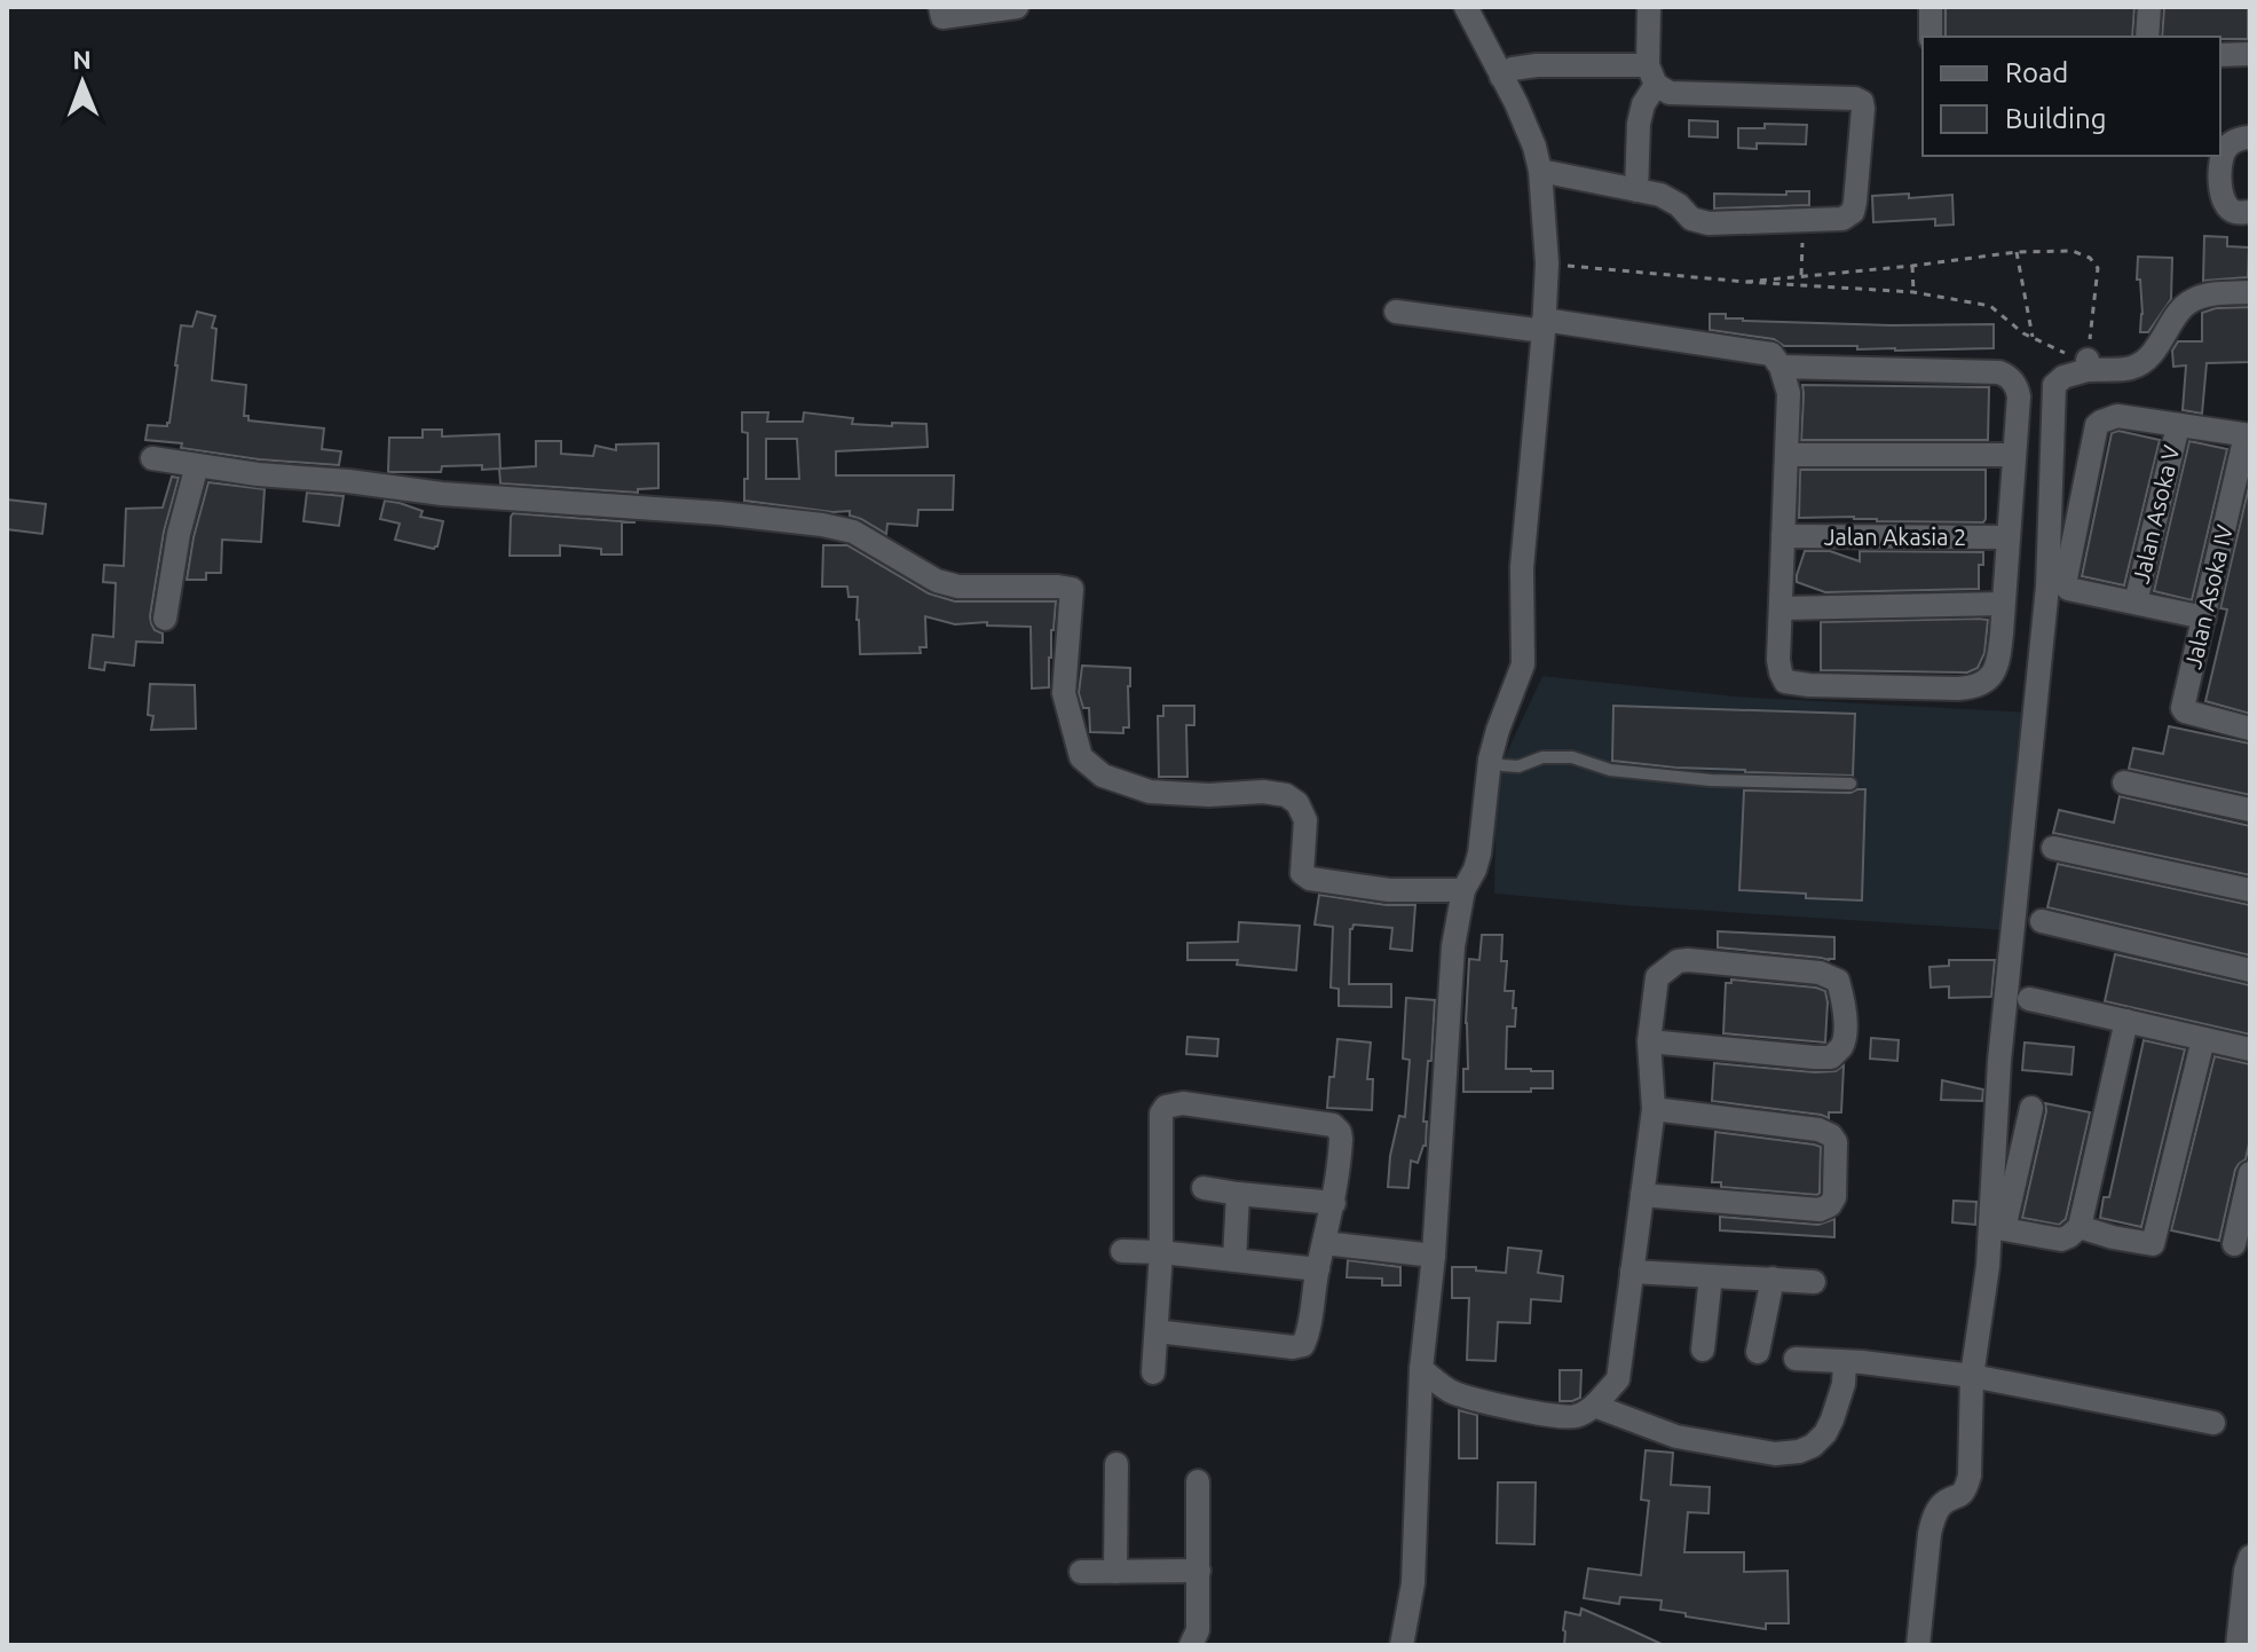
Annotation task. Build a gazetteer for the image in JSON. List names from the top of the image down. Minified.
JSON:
{"streets":{"street":["Jalan Asoka V","Jalan Akasia 2","Jalan Asoka IV"]},"legend":["Road","Building"],"north":"top"}
